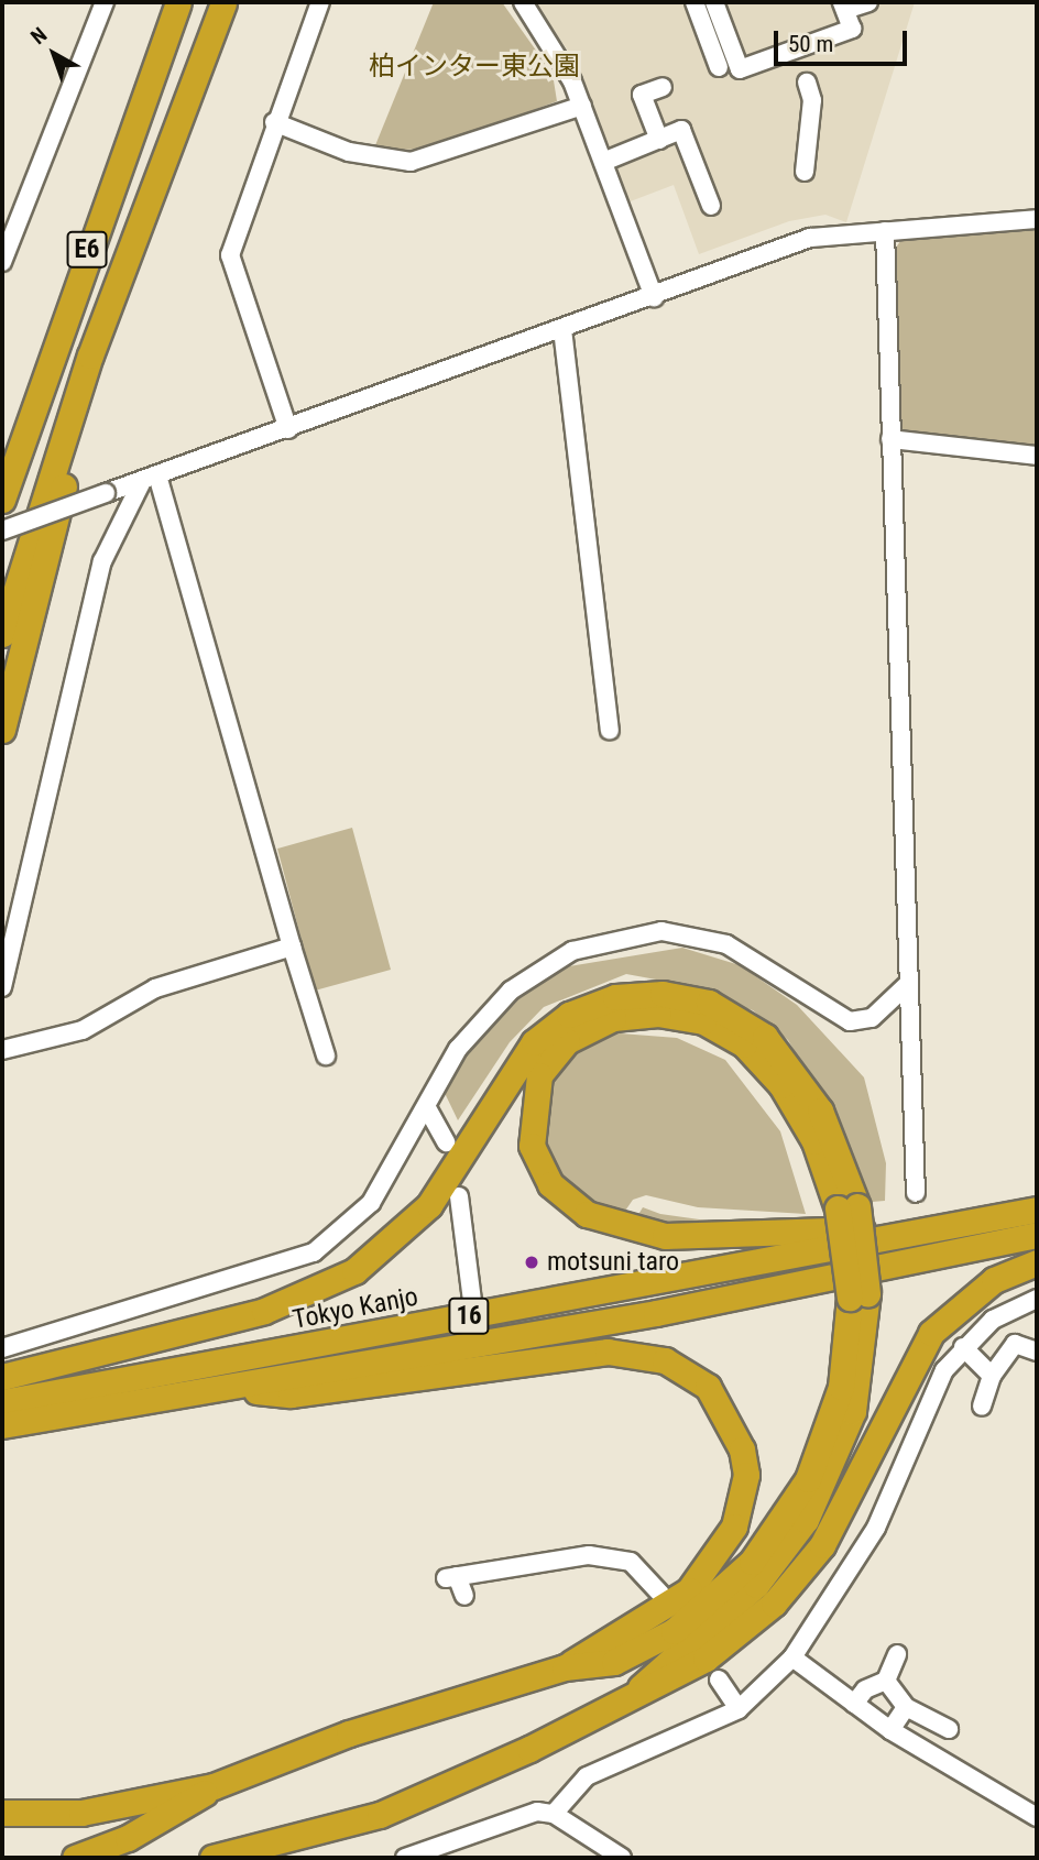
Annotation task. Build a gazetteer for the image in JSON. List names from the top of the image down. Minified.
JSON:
{"streets":{"highway":["E6","Tokyo Kanjo","16"]},"parks":["柏インター東公園"],"places":["motsuni taro"],"scale_bar":"50 m","north":"top left"}
